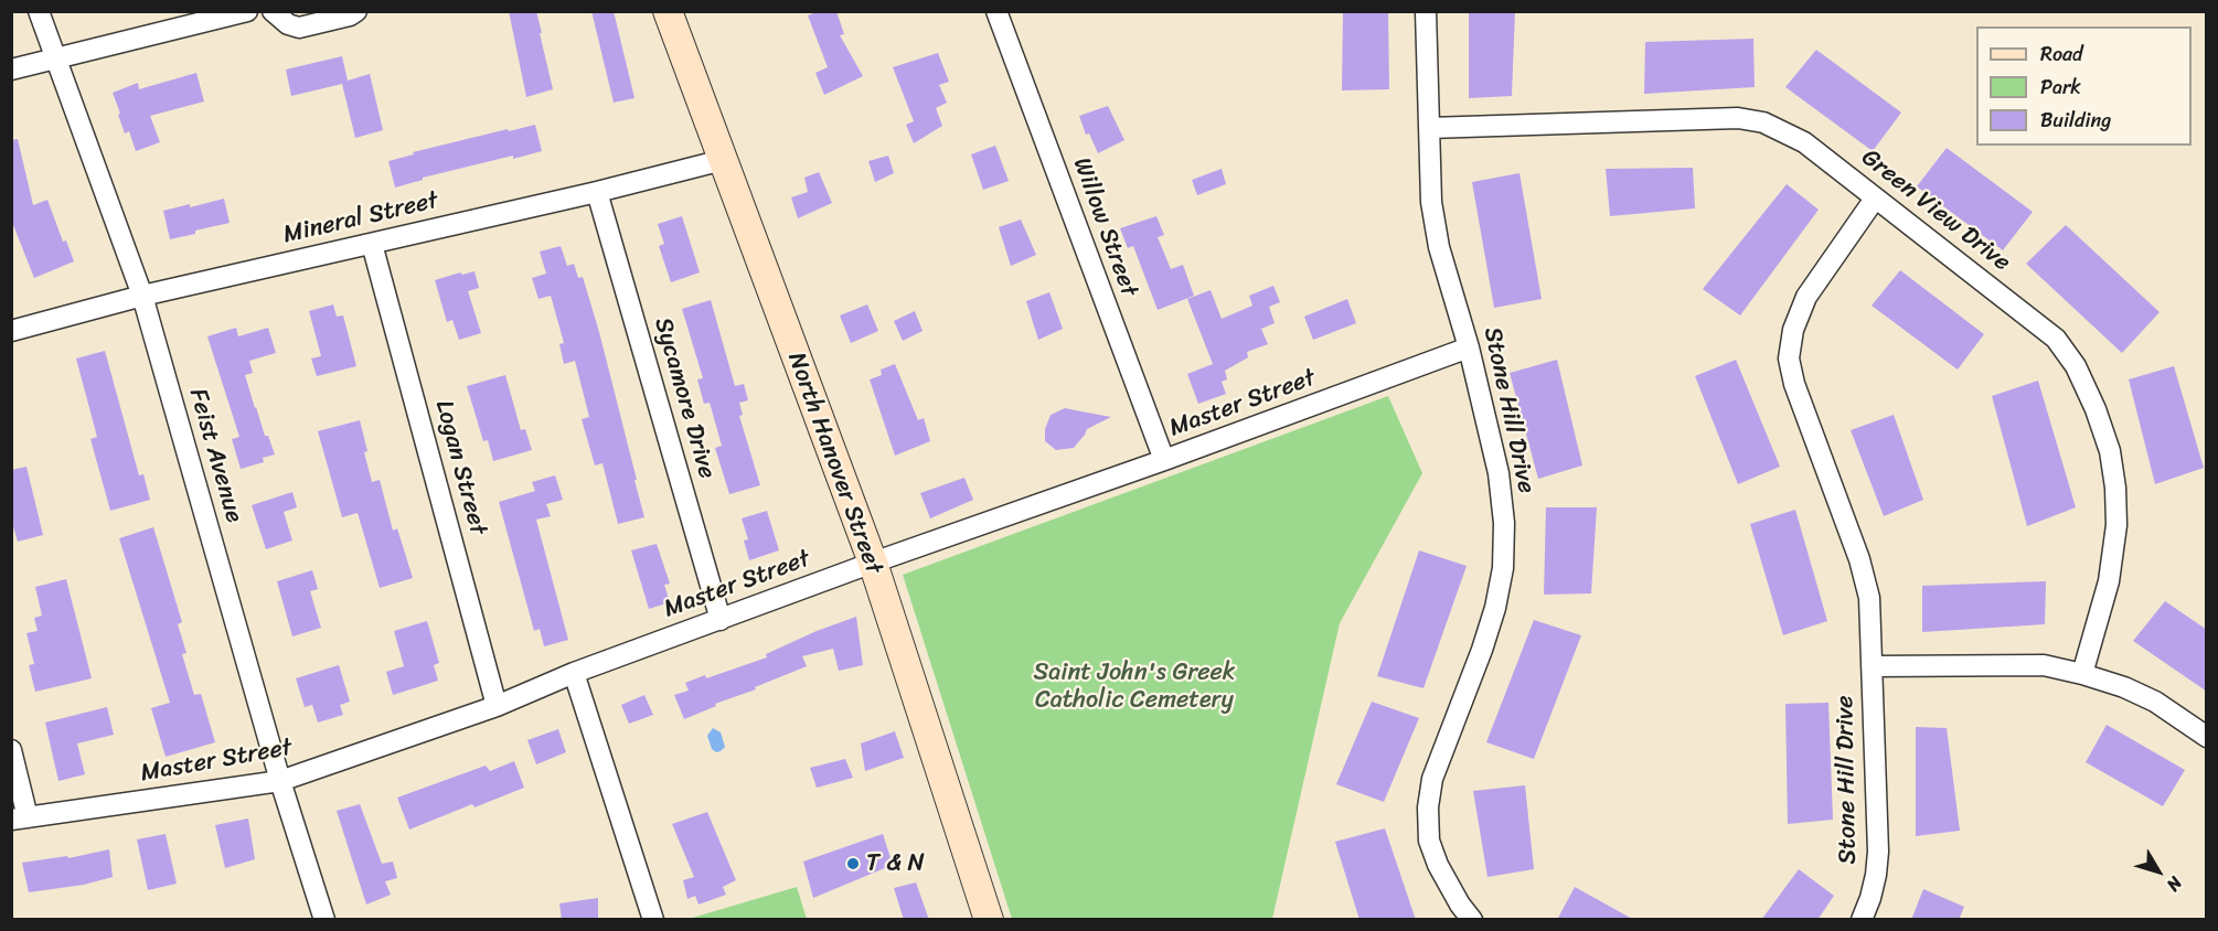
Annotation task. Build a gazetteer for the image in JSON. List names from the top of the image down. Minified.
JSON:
{"streets":{"street":["Green View Drive","Mineral Street","Willow Street","Sycamore Drive","Master Street","Stone Hill Drive","Feist Avenue","North Hanover Street","Logan Street"]},"crossings":[["Green View Drive","Stone Hill Drive"],["Mineral Street","Sycamore Drive"],["Mineral Street","Feist Avenue"],["Mineral Street","North Hanover Street"],["Mineral Street","Logan Street"],["Willow Street","Master Street"],["Sycamore Drive","Master Street"],["Master Street","Stone Hill Drive"],["Master Street","Feist Avenue"],["Master Street","North Hanover Street"],["Master Street","Logan Street"]],"parks":["Saint John's Greek Catholic Cemetery"],"places":["T & N"],"legend":["Road","Park","Building"],"north":"bottom right"}
